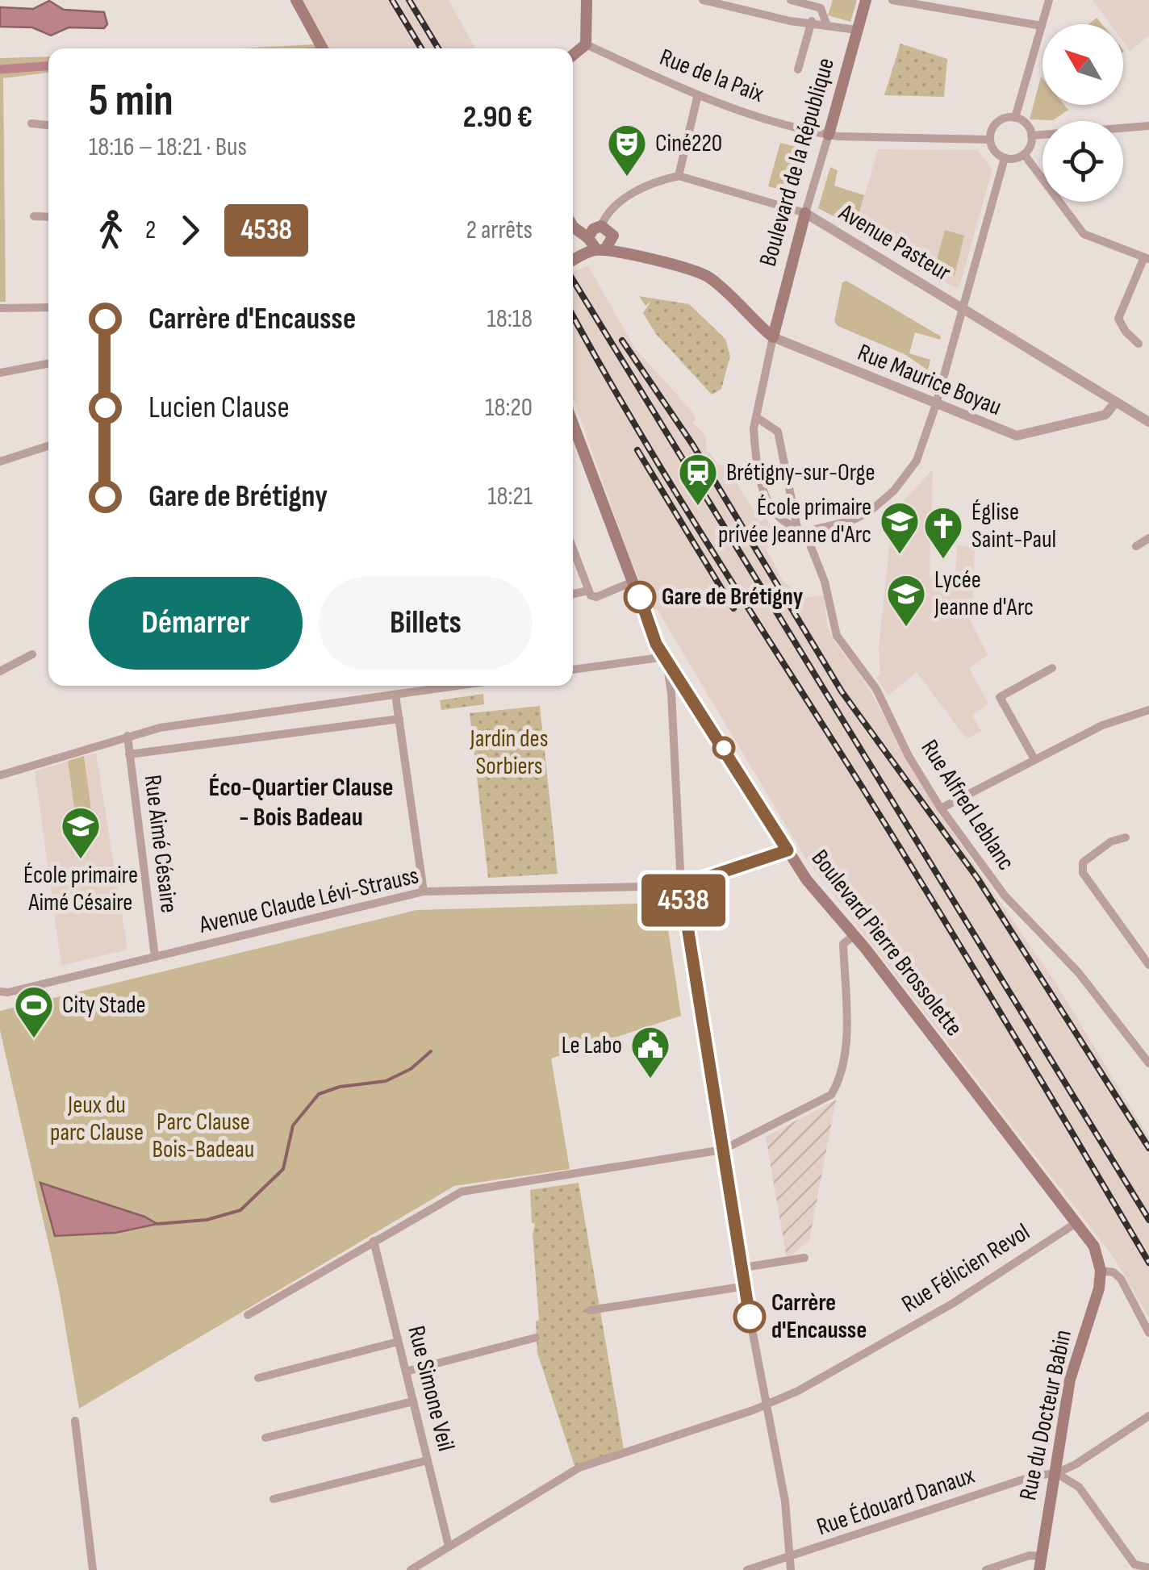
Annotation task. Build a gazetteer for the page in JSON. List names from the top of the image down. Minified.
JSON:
{"streets":{"main road":["Boulevard de la République","Boulevard Pierre Brossolette","Rue du Docteur Babin"],"street":["Rue de la Paix","Avenue Pasteur","Rue Maurice Boyau","Rue Alfred Leblanc","Rue Aimé Césaire","Avenue Claude Lévi-Strauss","Rue Félicien Revol","Rue Simone Veil","Rue Édouard Danaux"]},"crossings":[["Rue de la Paix","Boulevard de la République"],["Boulevard de la République","Avenue Pasteur"],["Boulevard de la République","Rue Maurice Boyau"],["Avenue Pasteur","Rue Maurice Boyau"],["Rue Aimé Césaire","Avenue Claude Lévi-Strauss"],["Avenue Claude Lévi-Strauss","Boulevard Pierre Brossolette"],["Boulevard Pierre Brossolette","Rue Félicien Revol"],["Boulevard Pierre Brossolette","Rue du Docteur Babin"],["Rue Félicien Revol","Rue Simone Veil"],["Rue du Docteur Babin","Rue Édouard Danaux"]],"districts":["Éco-Quartier Clause - Bois Badeau"],"parks":["Jardin des Sorbiers","Jeux du parc Clause","Parc Clause Bois-Badeau"],"places":{"theatre":["Ciné220"],"station":["Brétigny-sur-Orge"],"school or university":["École primaire privée Jeanne d'Arc","Lycée Jeanne d'Arc","École primaire Aimé Césaire"],"church":["Église Saint-Paul"],"other":["Gare de Brétigny","Carrère d'Encausse"],"sports":["City Stade"],"public building":["Le Labo"]},"lines":["bus line 4538"],"north":"top left","page":{"on_map":"4538","heading":["5 min","18:16 – 18:21 · Bus","2.90 €"],"legs":["2","4538","2 arrêts"],"list":[{"name":"Carrère d'Encausse","value":"18:18"},{"name":"Lucien Clause","value":"18:20"},{"name":"Gare de Brétigny","value":"18:21"}],"buttons":["Démarrer","Billets"]}}
